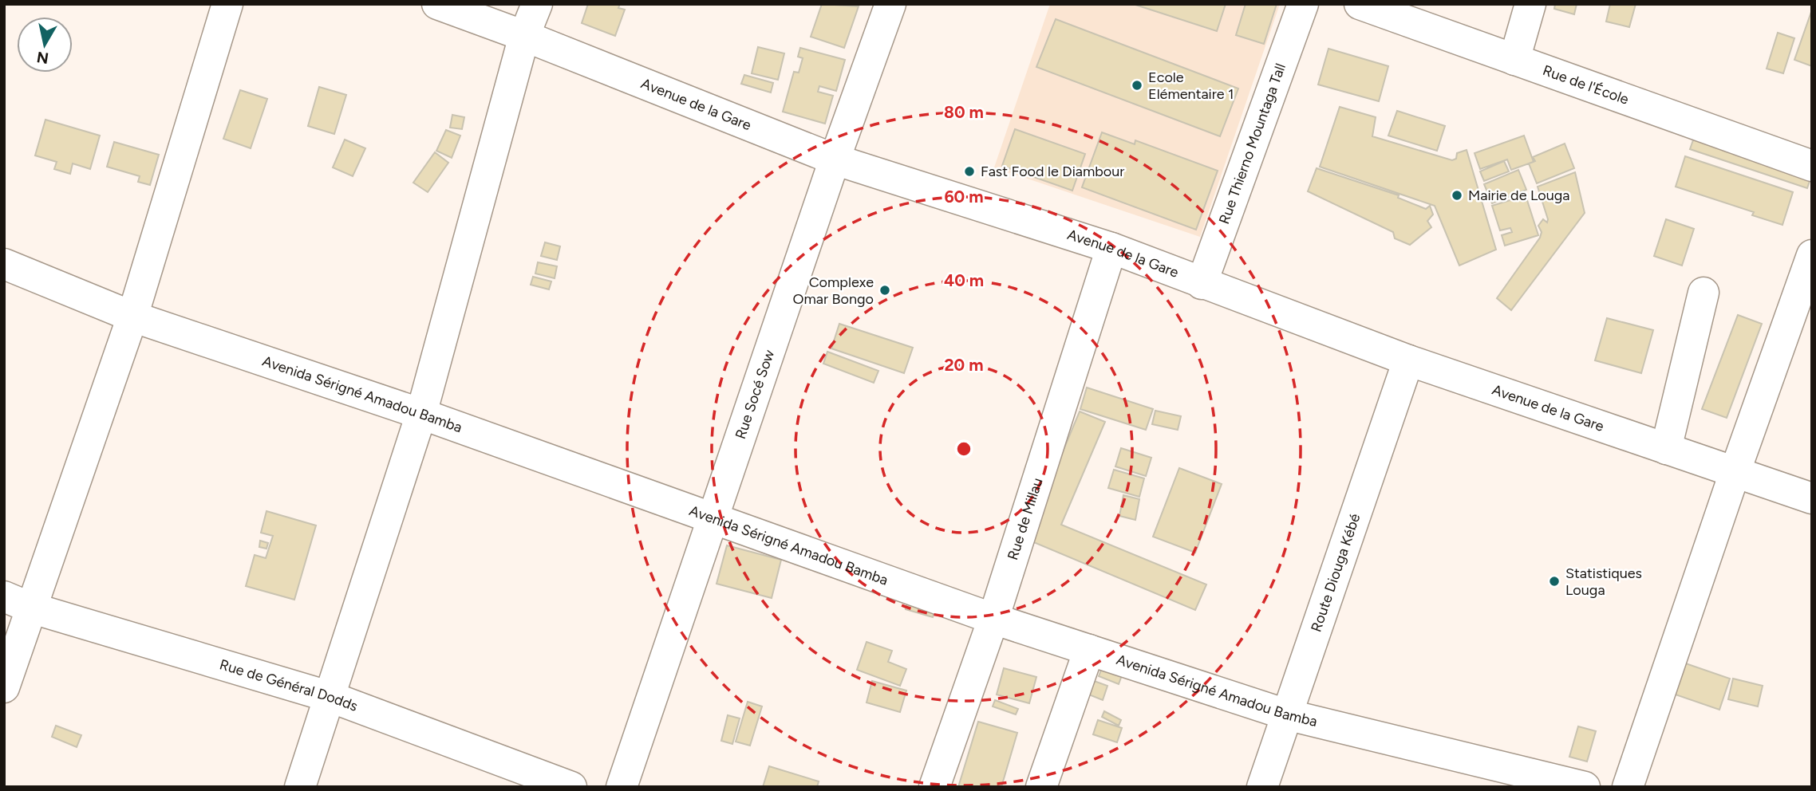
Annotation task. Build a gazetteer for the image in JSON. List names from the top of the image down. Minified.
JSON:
{"streets":{"street":["Rue de l'École","Avenue de la Gare","Rue Thierno Mountaga Tall","Avenida Sérigné Amadou Bamba","Rue Socé Sow","Rue de Millau","Route Diouga Kébé","Rue de Général Dodds"]},"crossings":[["Avenue de la Gare","Rue Thierno Mountaga Tall"],["Avenue de la Gare","Rue Socé Sow"],["Avenue de la Gare","Rue de Millau"],["Avenue de la Gare","Route Diouga Kébé"],["Avenida Sérigné Amadou Bamba","Rue Socé Sow"],["Avenida Sérigné Amadou Bamba","Rue de Millau"],["Avenida Sérigné Amadou Bamba","Route Diouga Kébé"]],"places":["Ecole Elémentaire 1","Fast Food le Diambour","Mairie de Louga","Complexe Omar Bongo","Statistiques Louga"],"north":"bottom","rings":["80 m","60 m","40 m","20 m"]}
